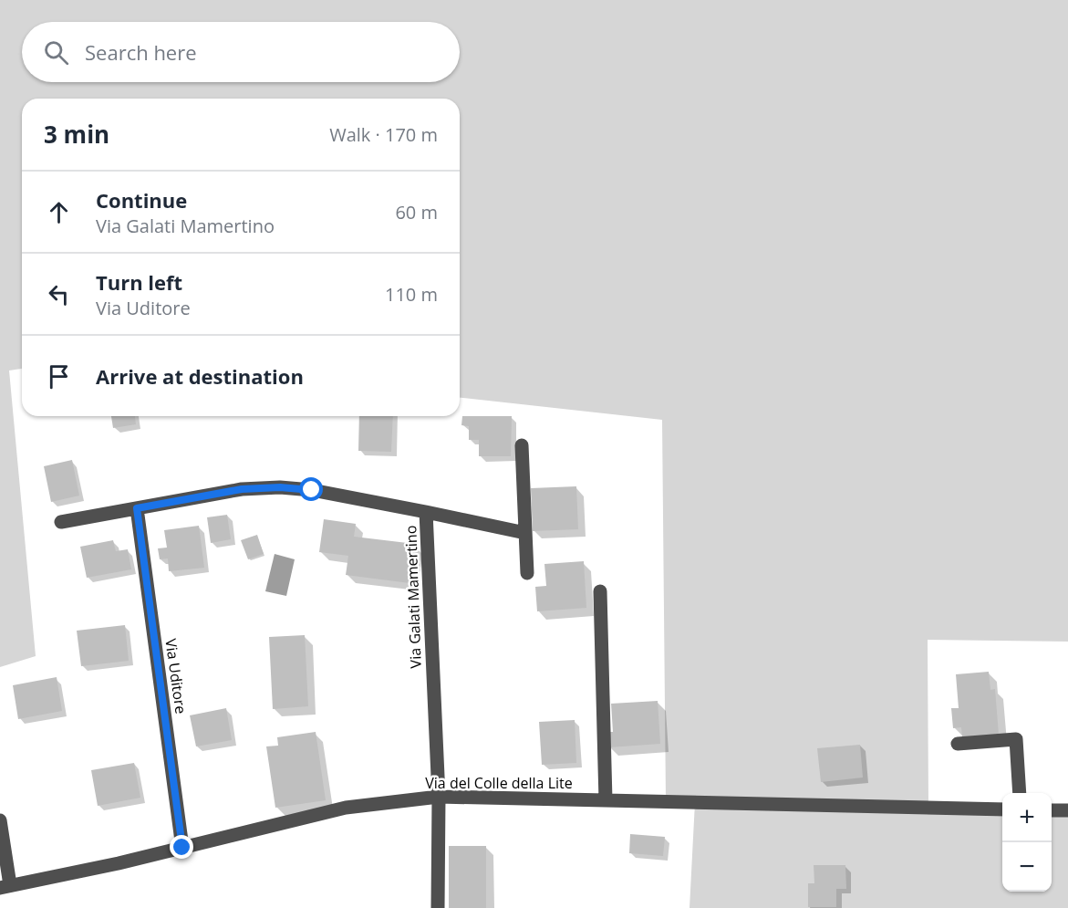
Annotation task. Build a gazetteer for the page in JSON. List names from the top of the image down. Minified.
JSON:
{"streets":{"street":["Via Galati Mamertino","Via Uditore","Via del Colle della Lite"]},"crossings":[["Via Galati Mamertino","Via Uditore"],["Via Galati Mamertino","Via del Colle della Lite"],["Via Uditore","Via del Colle della Lite"]],"page":{"search":"Search here","heading":["3 min","Walk · 170 m"],"list":[["Continue","Via Galati Mamertino","60 m"],["Turn left","Via Uditore","110 m"],"Arrive at destination"],"map_buttons":["+","−"]}}
